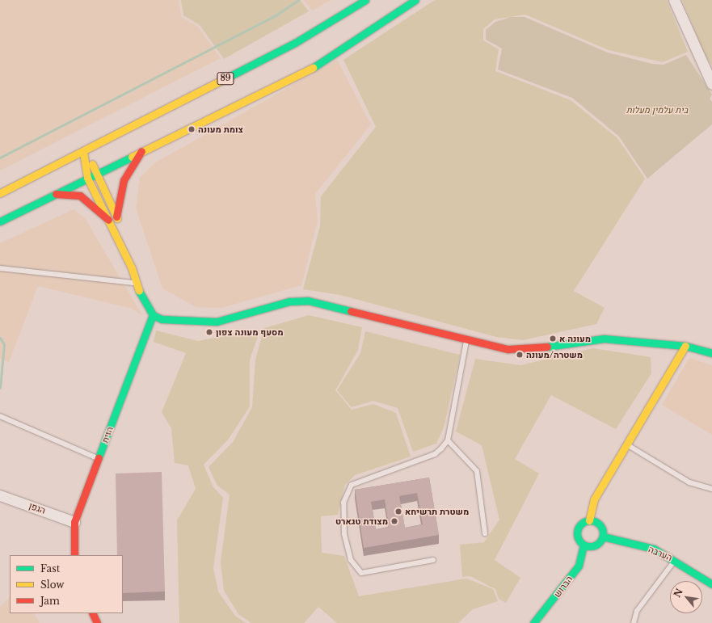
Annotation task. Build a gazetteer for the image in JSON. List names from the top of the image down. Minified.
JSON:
{"streets":{"main road":["89","הזית","הערבה","הברוש"],"street":["הגפן"]},"crossings":[["הזית","הגפן"],["הערבה","הברוש"]],"parks":["בית עלמין מעלות"],"places":["צומת מעונה","מסעף מעונה צפון","מעונה א","משטרה/מעונה","משטרת תרשיחא","מצודת טגארט"],"legend":["Fast","Slow","Jam"],"north":"top left"}
